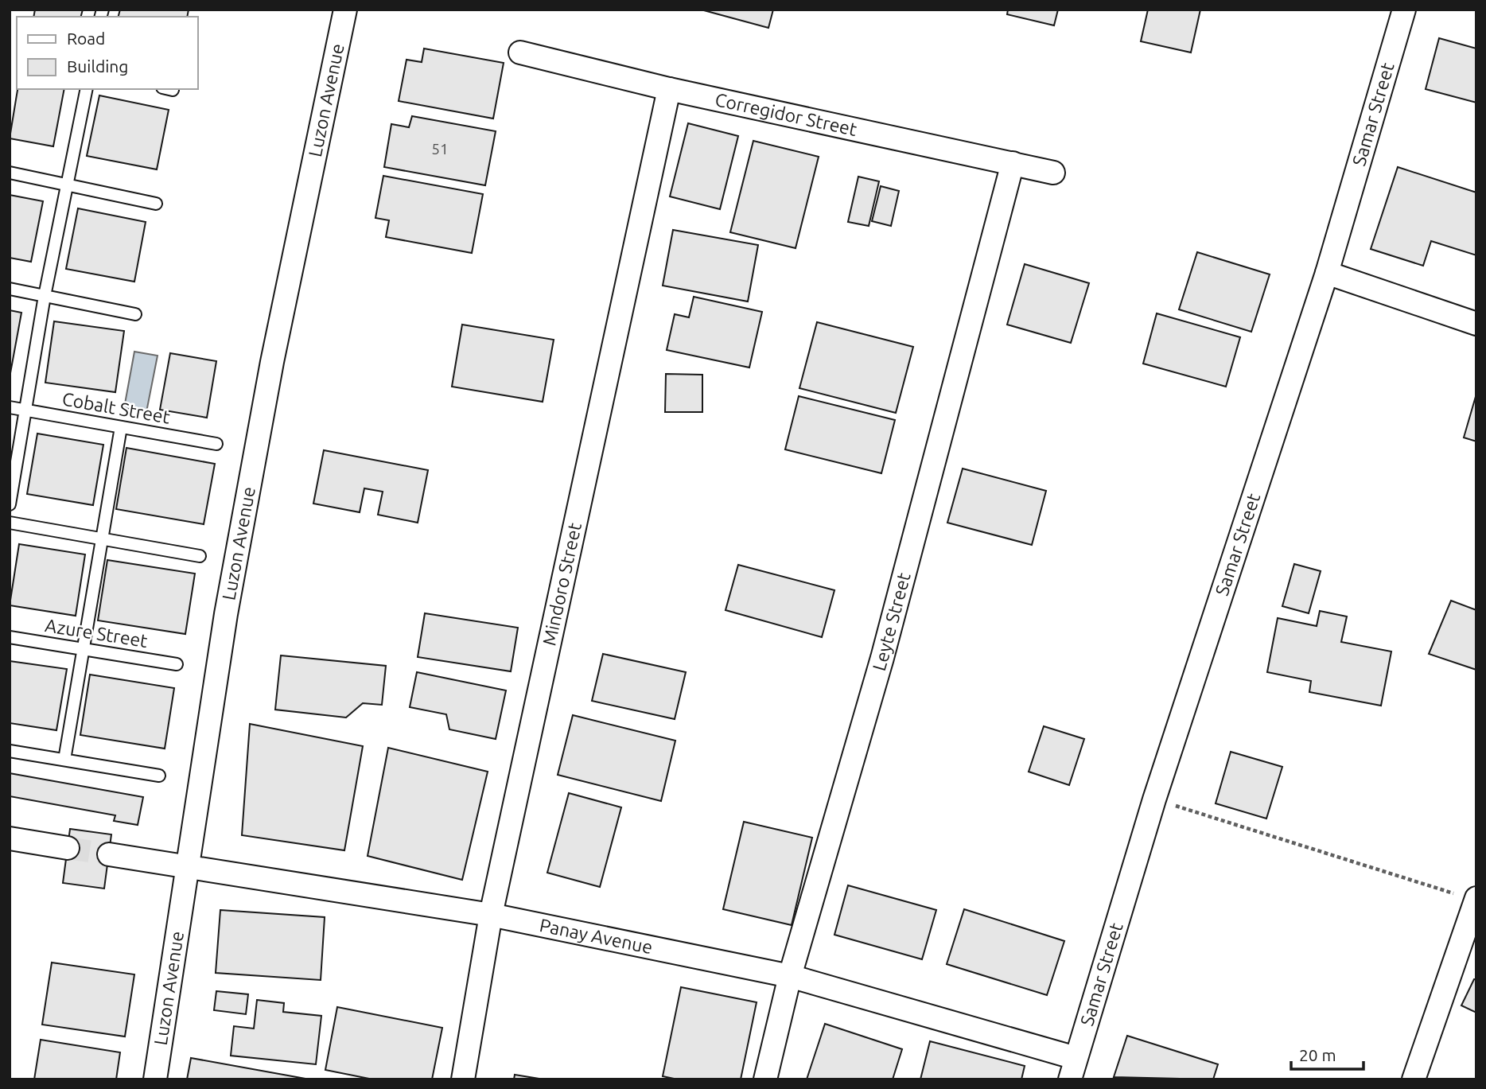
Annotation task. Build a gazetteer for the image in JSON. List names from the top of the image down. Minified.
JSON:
{"streets":{"street":["Luzon Avenue","Corregidor Street","Samar Street","Mindoro Street","Leyte Street","Panay Avenue"],"lane":["Cobalt Street","Azure Street"]},"crossings":[["Luzon Avenue","Panay Avenue"],["Corregidor Street","Mindoro Street"],["Corregidor Street","Leyte Street"],["Samar Street","Panay Avenue"],["Mindoro Street","Panay Avenue"],["Leyte Street","Panay Avenue"]],"house_numbers":["51"],"legend":["Road","Building"],"scale_bar":"20 m"}
